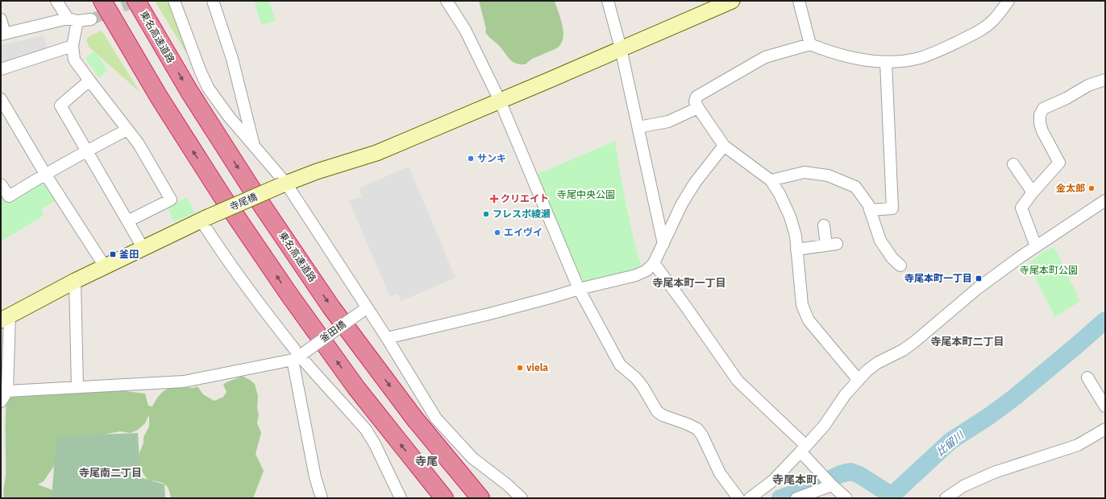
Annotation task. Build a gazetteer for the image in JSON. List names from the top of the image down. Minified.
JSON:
{"streets":{"highway":["東名高速道路"],"street":["寺尾橋","釜田橋"]},"districts":["寺尾本町一丁目","寺尾本町二丁目","寺尾","寺尾南二丁目","寺尾本町"],"water":["比留川"],"parks":["寺尾中央公園","寺尾本町公園"],"places":{"other":["サンキ","金太郎","フレスポ綾瀬","エイヴイ","viela"],"health":["クリエイト"],"transit":["釜田","寺尾本町一丁目"]}}
